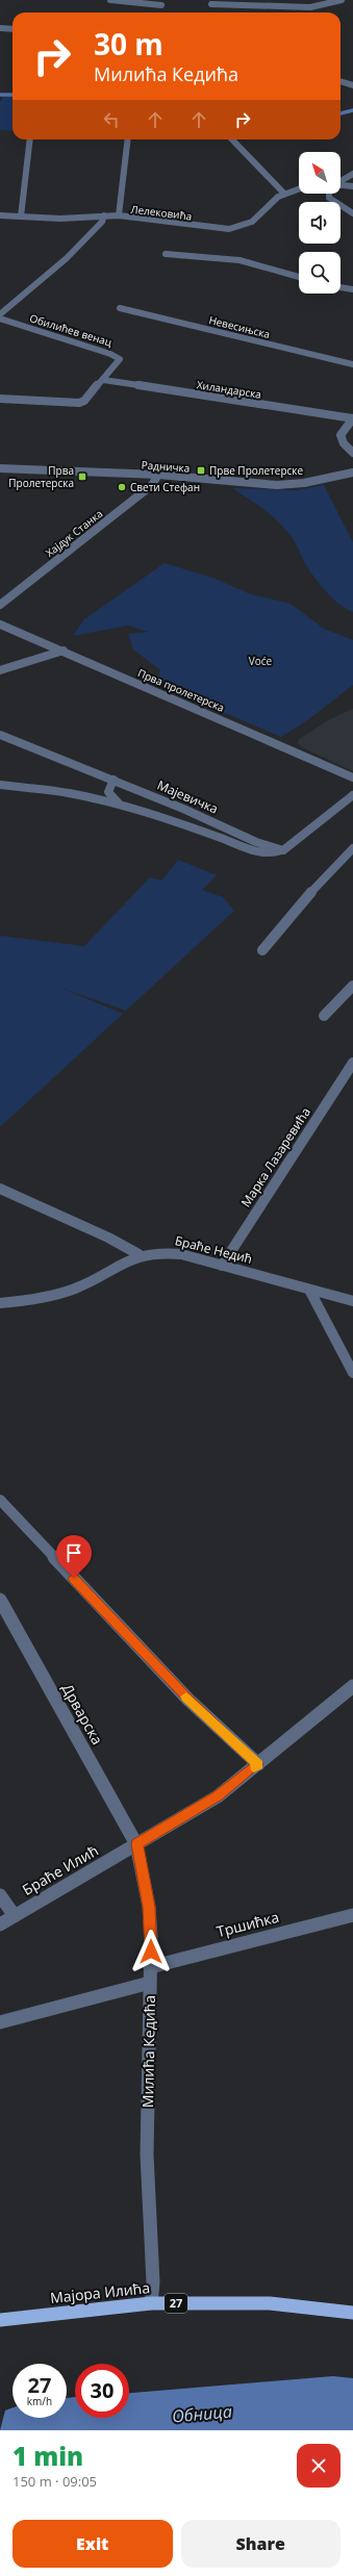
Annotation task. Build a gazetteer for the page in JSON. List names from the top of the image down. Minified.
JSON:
{"streets":{"main road":["Мајора Илића","27"],"street":["Лелековића","Невесињска","Обилићев венац","Хиландарска","Радничка","Хајдук Станка","Прва пролетерска","Мајевичка","Марка Лазаревића","Браће Недић","Дрварска","Браће Илић","Тршићка","Милића Кедића"]},"crossings":[["Обилићев венац","Хиландарска"],["Радничка","Хајдук Станка"],["Марка Лазаревића","Браће Недић"],["Дрварска","Браће Илић"],["Дрварска","Милића Кедића"],["Браће Илић","Милића Кедића"],["Тршићка","Милића Кедића"],["Милића Кедића","Мајора Илића"]],"water":["Обница"],"parks":["Voće"],"places":{"transit":["Прве Пролетерске","Прва Пролетерска"],"other":["Свети Стефан"]},"north":"top left","page":{"turn":["30 m","Милића Кедића"],"speed":"27 km/h","limit":"30","heading":["1 min","150 m · 09:05"],"buttons":["Exit","Share"]}}
